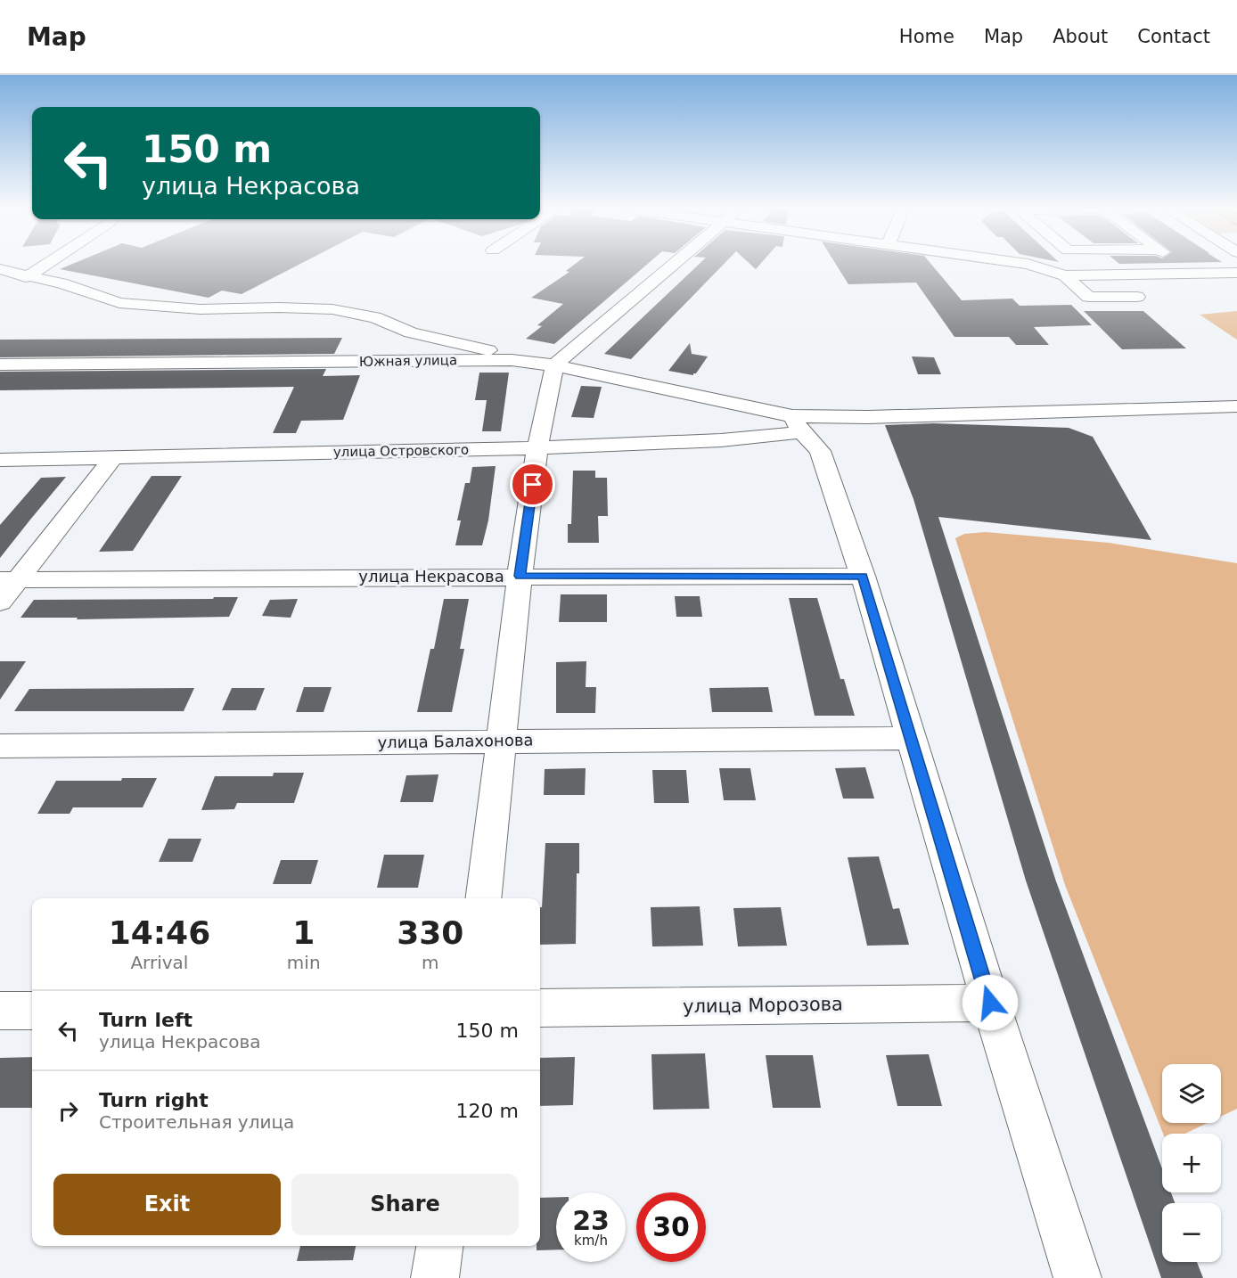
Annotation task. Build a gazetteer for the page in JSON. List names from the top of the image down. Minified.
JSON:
{"streets":{"street":["Южная улица","улица Островского","улица Некрасова","улица Балахонова","улица Морозова"]},"crossings":[["Южная улица","улица Островского"]],"page":{"header":"Map","nav":["Home","Map","About","Contact"],"turn":["150 m","улица Некрасова"],"eta":["14:46","Arrival","1","min","330","m"],"list":[{"name":"Turn left","note":"улица Некрасова","value":"150 m"},{"name":"Turn right","note":"Строительная улица","value":"120 m"}],"map_buttons":["+","−"],"buttons":["Exit","Share"],"speed":"23 km/h","limit":"30"}}
